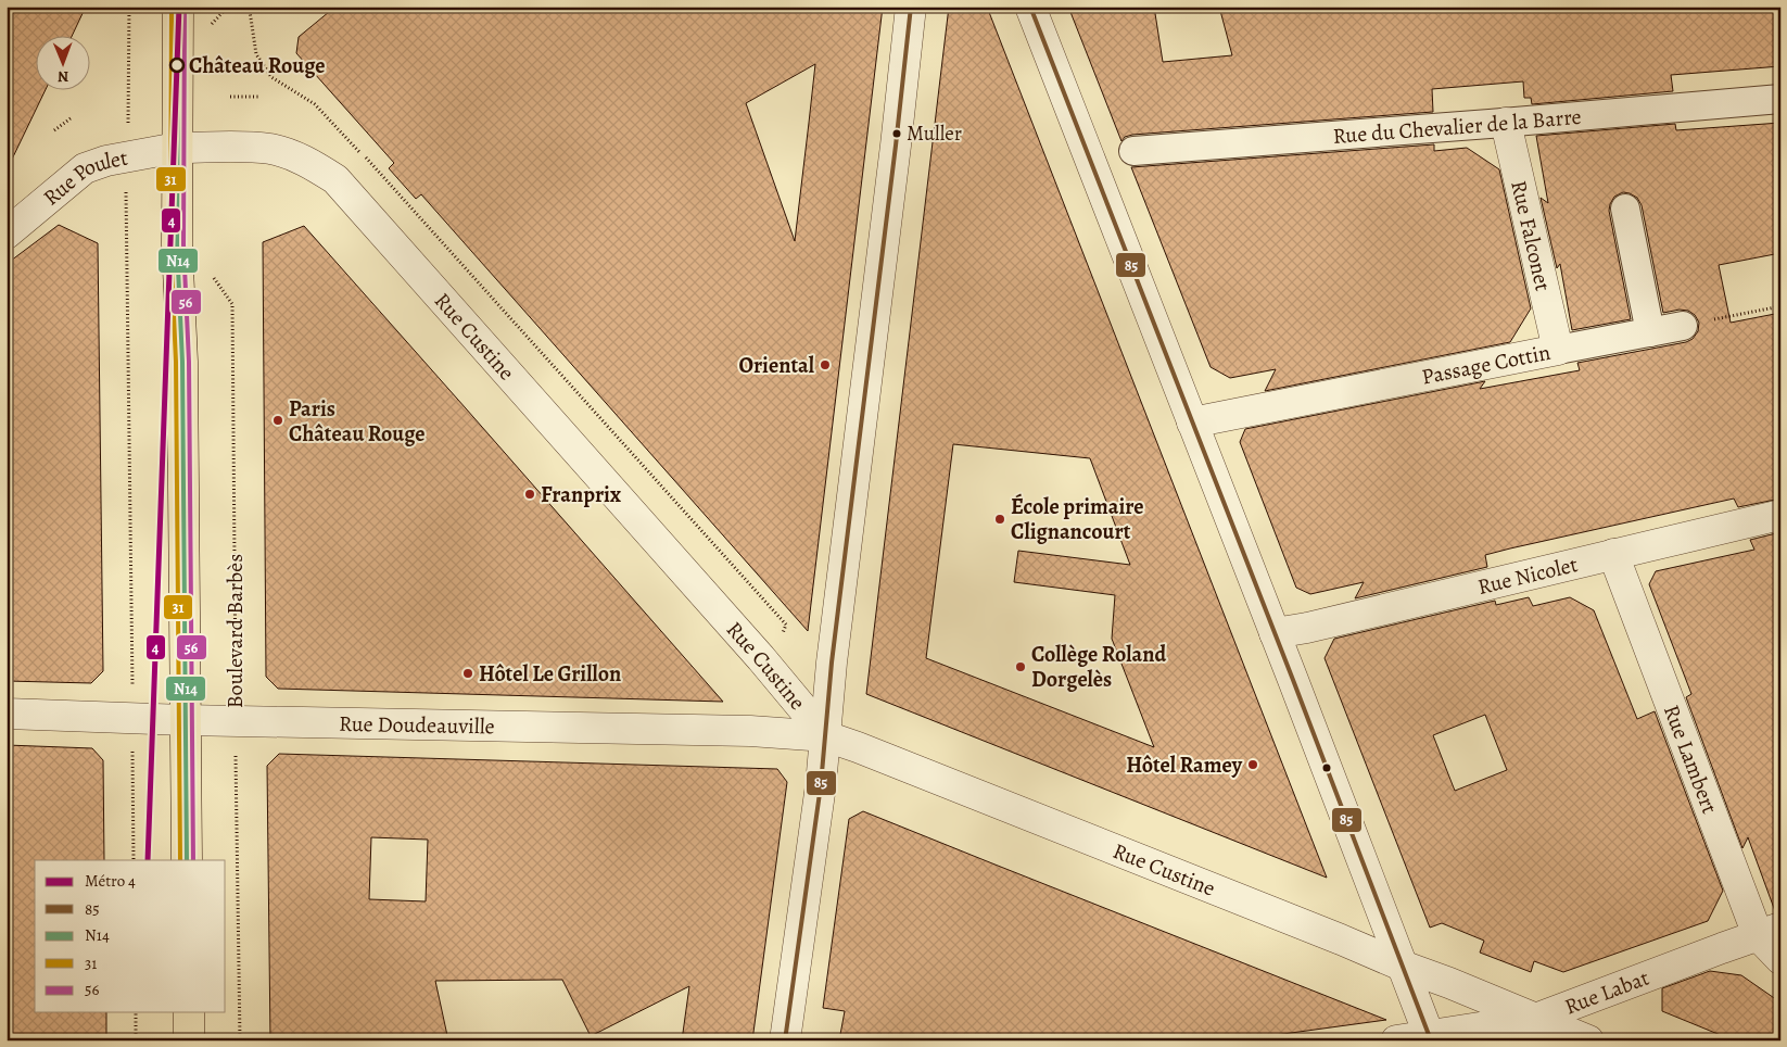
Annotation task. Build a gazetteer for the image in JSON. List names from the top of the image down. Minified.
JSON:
{"streets":{"street":["Rue du Chevalier de la Barre","Rue Poulet","Rue Falconet","Rue Custine","Passage Cottin","Rue Nicolet","Rue Doudeauville","Rue Lambert","Rue Labat"],"path":["Boulevard Barbès"]},"crossings":[["Rue du Chevalier de la Barre","Rue Falconet"],["Rue Poulet","Rue Custine"],["Rue Falconet","Passage Cottin"],["Rue Custine","Rue Doudeauville"],["Rue Custine","Rue Labat"],["Rue Nicolet","Rue Lambert"],["Boulevard Barbès","Rue Doudeauville"],["Rue Lambert","Rue Labat"]],"places":["Château Rouge","Muller","Oriental","Paris Château Rouge","Franprix","École primaire Clignancourt","Collège Roland Dorgelès","Hôtel Le Grillon","Hôtel Ramey"],"lines":["metro line 4","transit line 85","transit line N14","transit line 31","transit line 56"],"legend":["Métro 4","85","N14","31","56"],"north":"bottom"}
